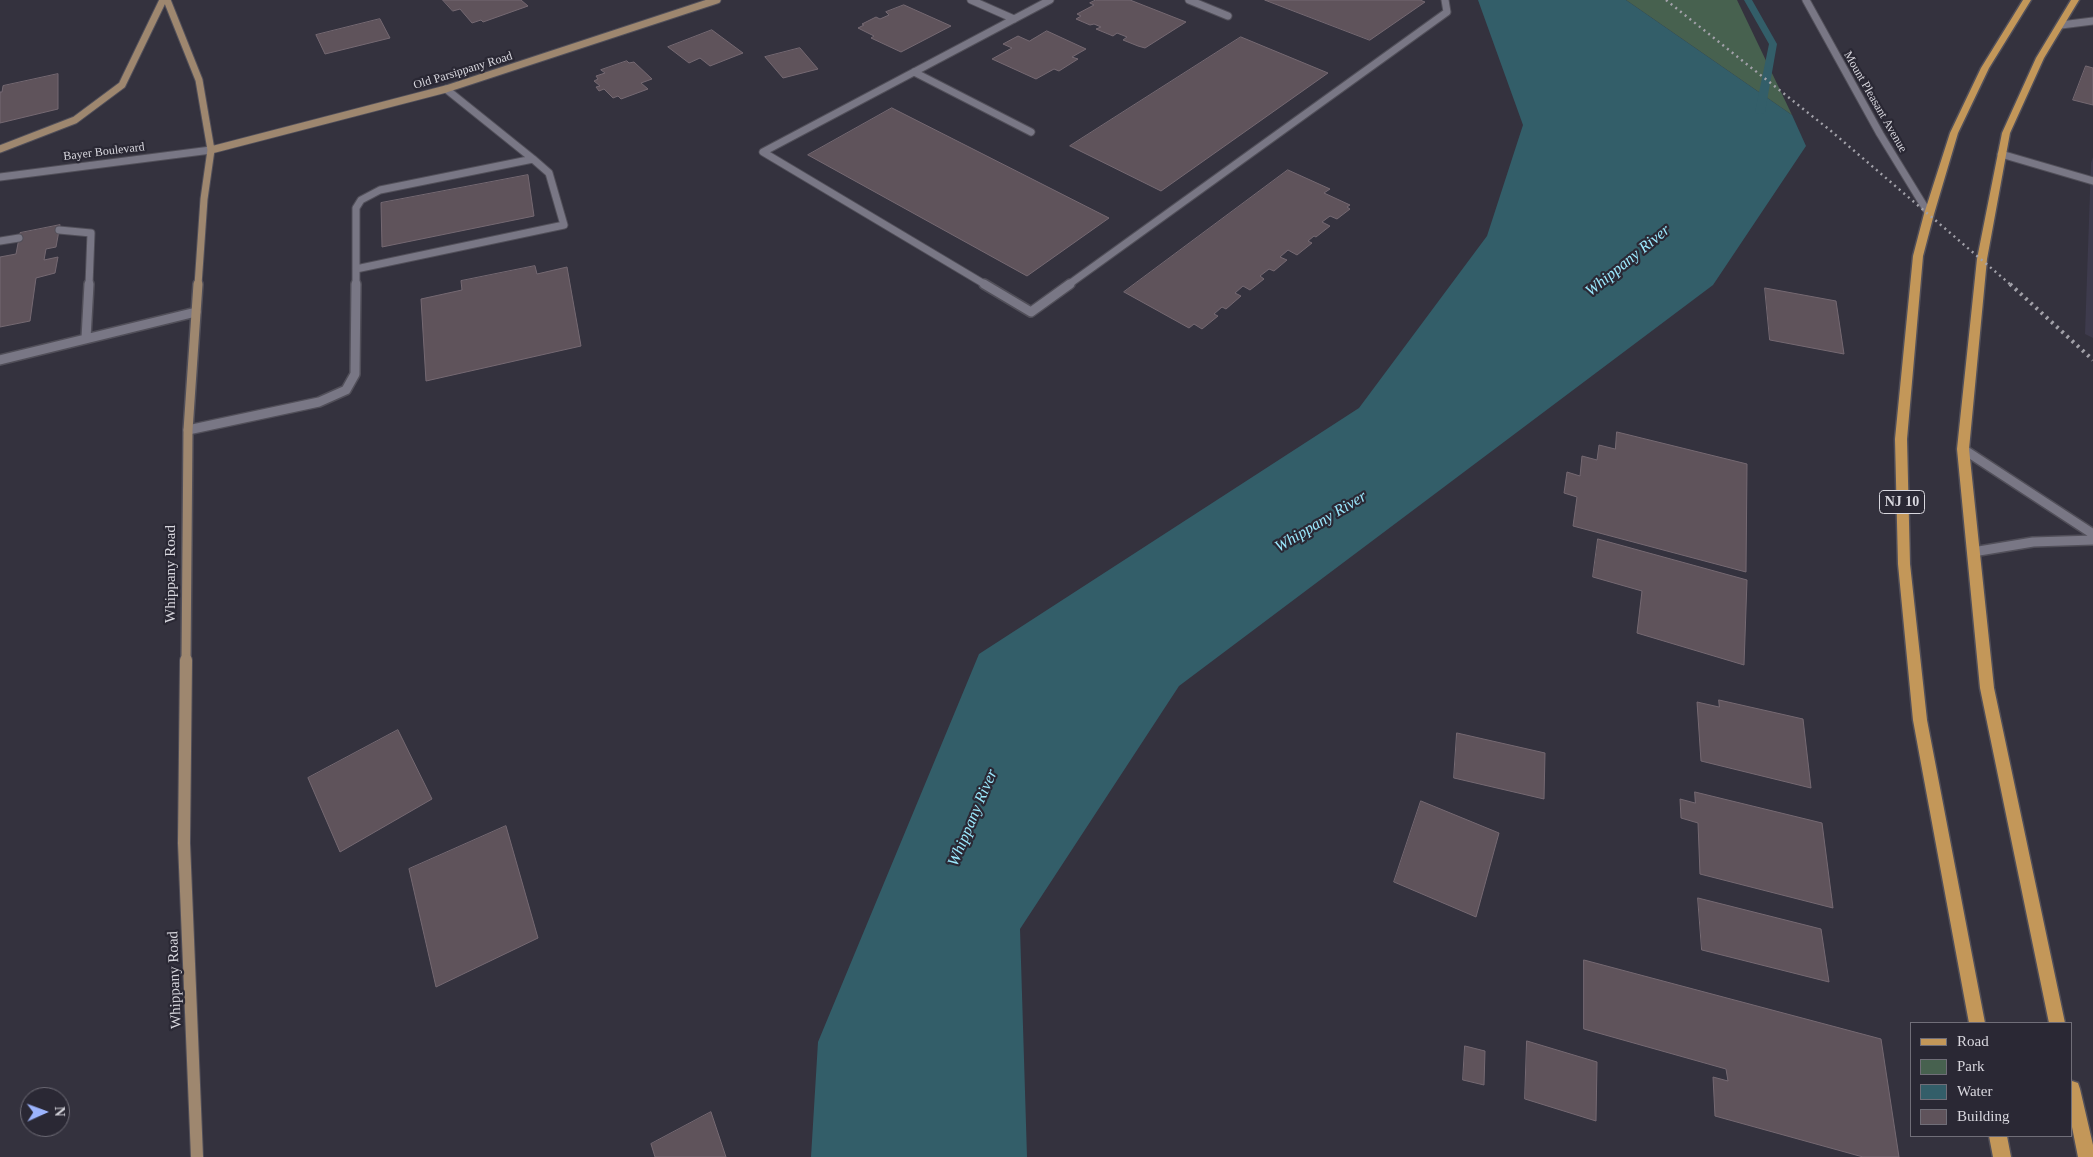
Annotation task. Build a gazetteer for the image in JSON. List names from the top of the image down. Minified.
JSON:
{"streets":{"main road":["Old Parsippany Road","NJ 10","Whippany Road"],"street":["Mount Pleasant Avenue","Bayer Boulevard"]},"crossings":[["Old Parsippany Road","Bayer Boulevard"],["Old Parsippany Road","Whippany Road"],["Mount Pleasant Avenue","NJ 10"],["Bayer Boulevard","Whippany Road"]],"water":["Whippany River"],"legend":["Road","Park","Water","Building"],"north":"right"}
